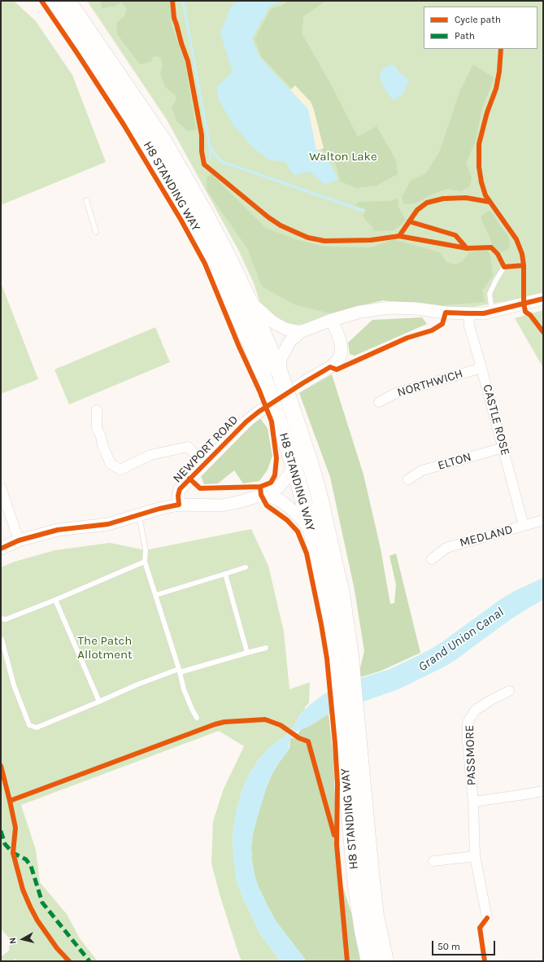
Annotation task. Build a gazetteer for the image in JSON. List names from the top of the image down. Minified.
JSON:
{"streets":{"highway":["H8 STANDING WAY"],"street":["NORTHWICH","CASTLE ROSE","NEWPORT ROAD","ELTON","MEDLAND","PASSMORE"]},"crossings":[["NORTHWICH","CASTLE ROSE"],["CASTLE ROSE","ELTON"],["CASTLE ROSE","MEDLAND"]],"water":["Grand Union Canal"],"parks":["Walton Lake","The Patch Allotment"],"legend":["Cycle path","Path"],"scale_bar":"50 m","north":"left"}
